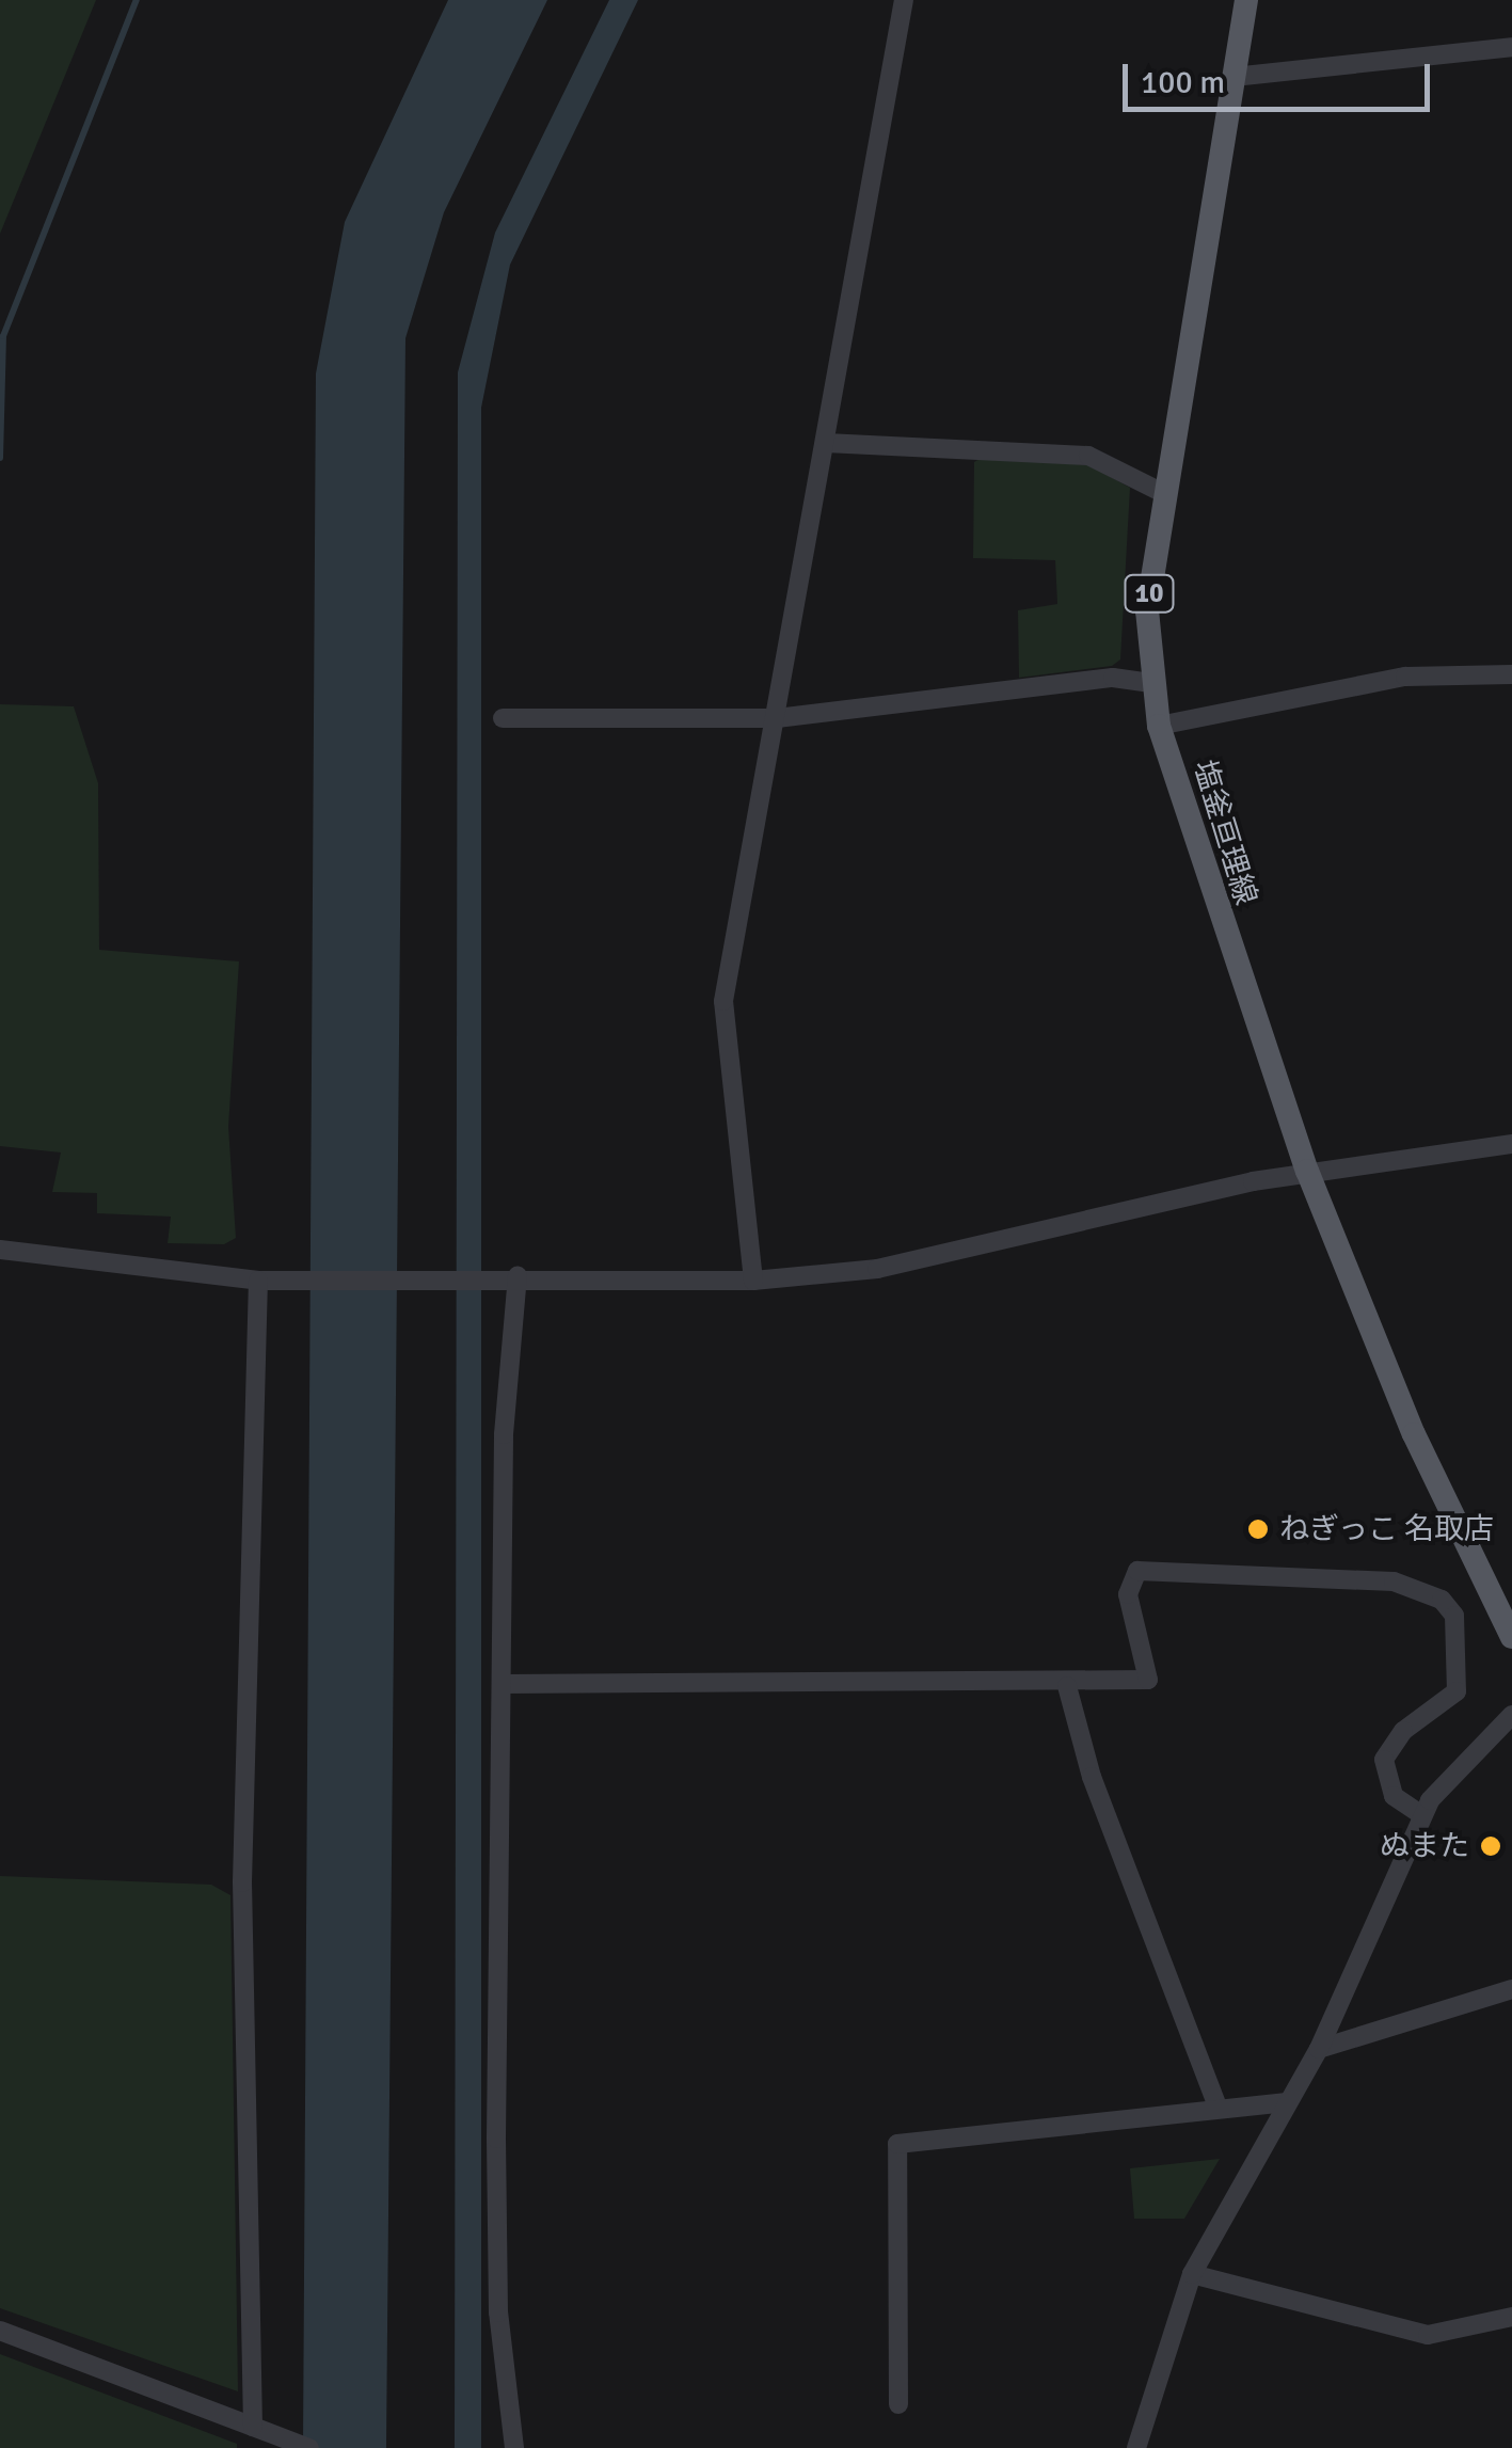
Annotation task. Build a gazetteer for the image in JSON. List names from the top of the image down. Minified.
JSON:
{"streets":{"main road":["10","塩釜亘理線"]},"places":["ねぎっこ 名取店","ぬまた"],"scale_bar":"100 m"}
